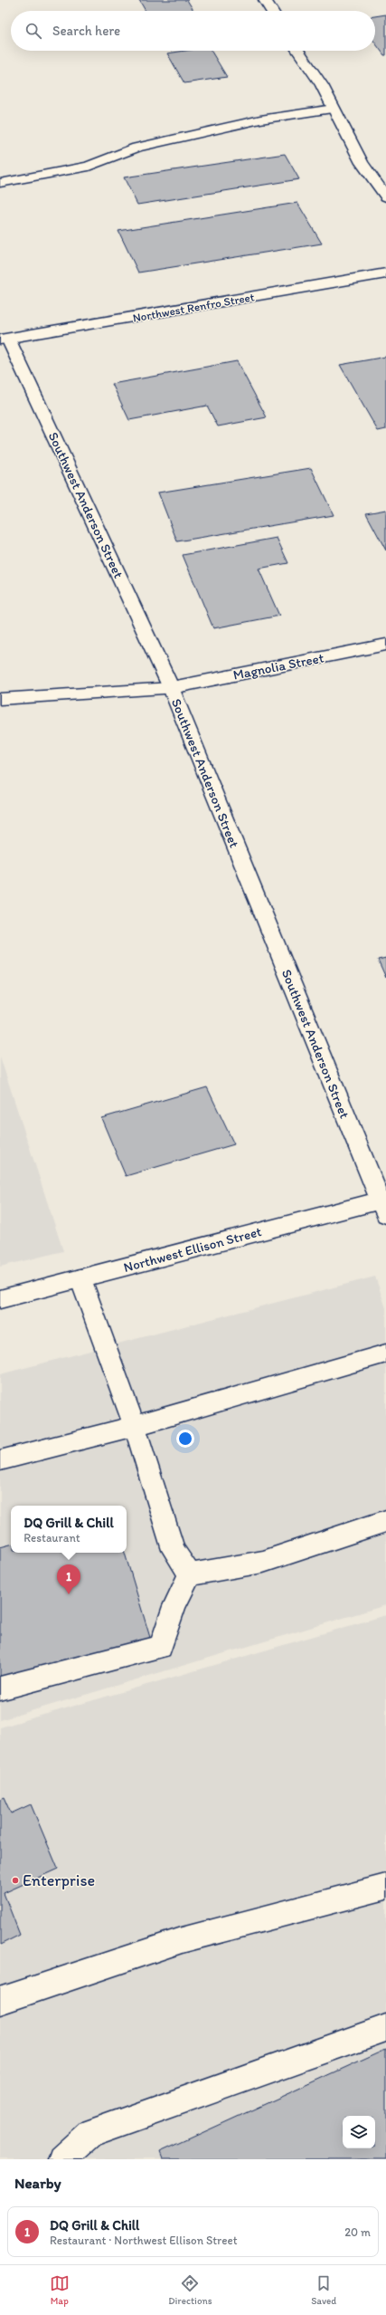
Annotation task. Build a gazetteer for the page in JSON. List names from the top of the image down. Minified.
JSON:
{"streets":{"street":["Northwest Renfro Street","Southwest Anderson Street","Magnolia Street","Northwest Ellison Street"]},"crossings":[["Northwest Renfro Street","Southwest Anderson Street"],["Southwest Anderson Street","Magnolia Street"],["Southwest Anderson Street","Northwest Ellison Street"]],"places":["Enterprise"],"page":{"search":"Search here","popup":["DQ Grill & Chill","Restaurant"],"pins":"1","heading":"Nearby","list":[{"mark":"1","name":"DQ Grill & Chill","note":"Restaurant · Northwest Ellison Street","value":"20 m"}],"nav":["Map","Directions","Saved"]}}
